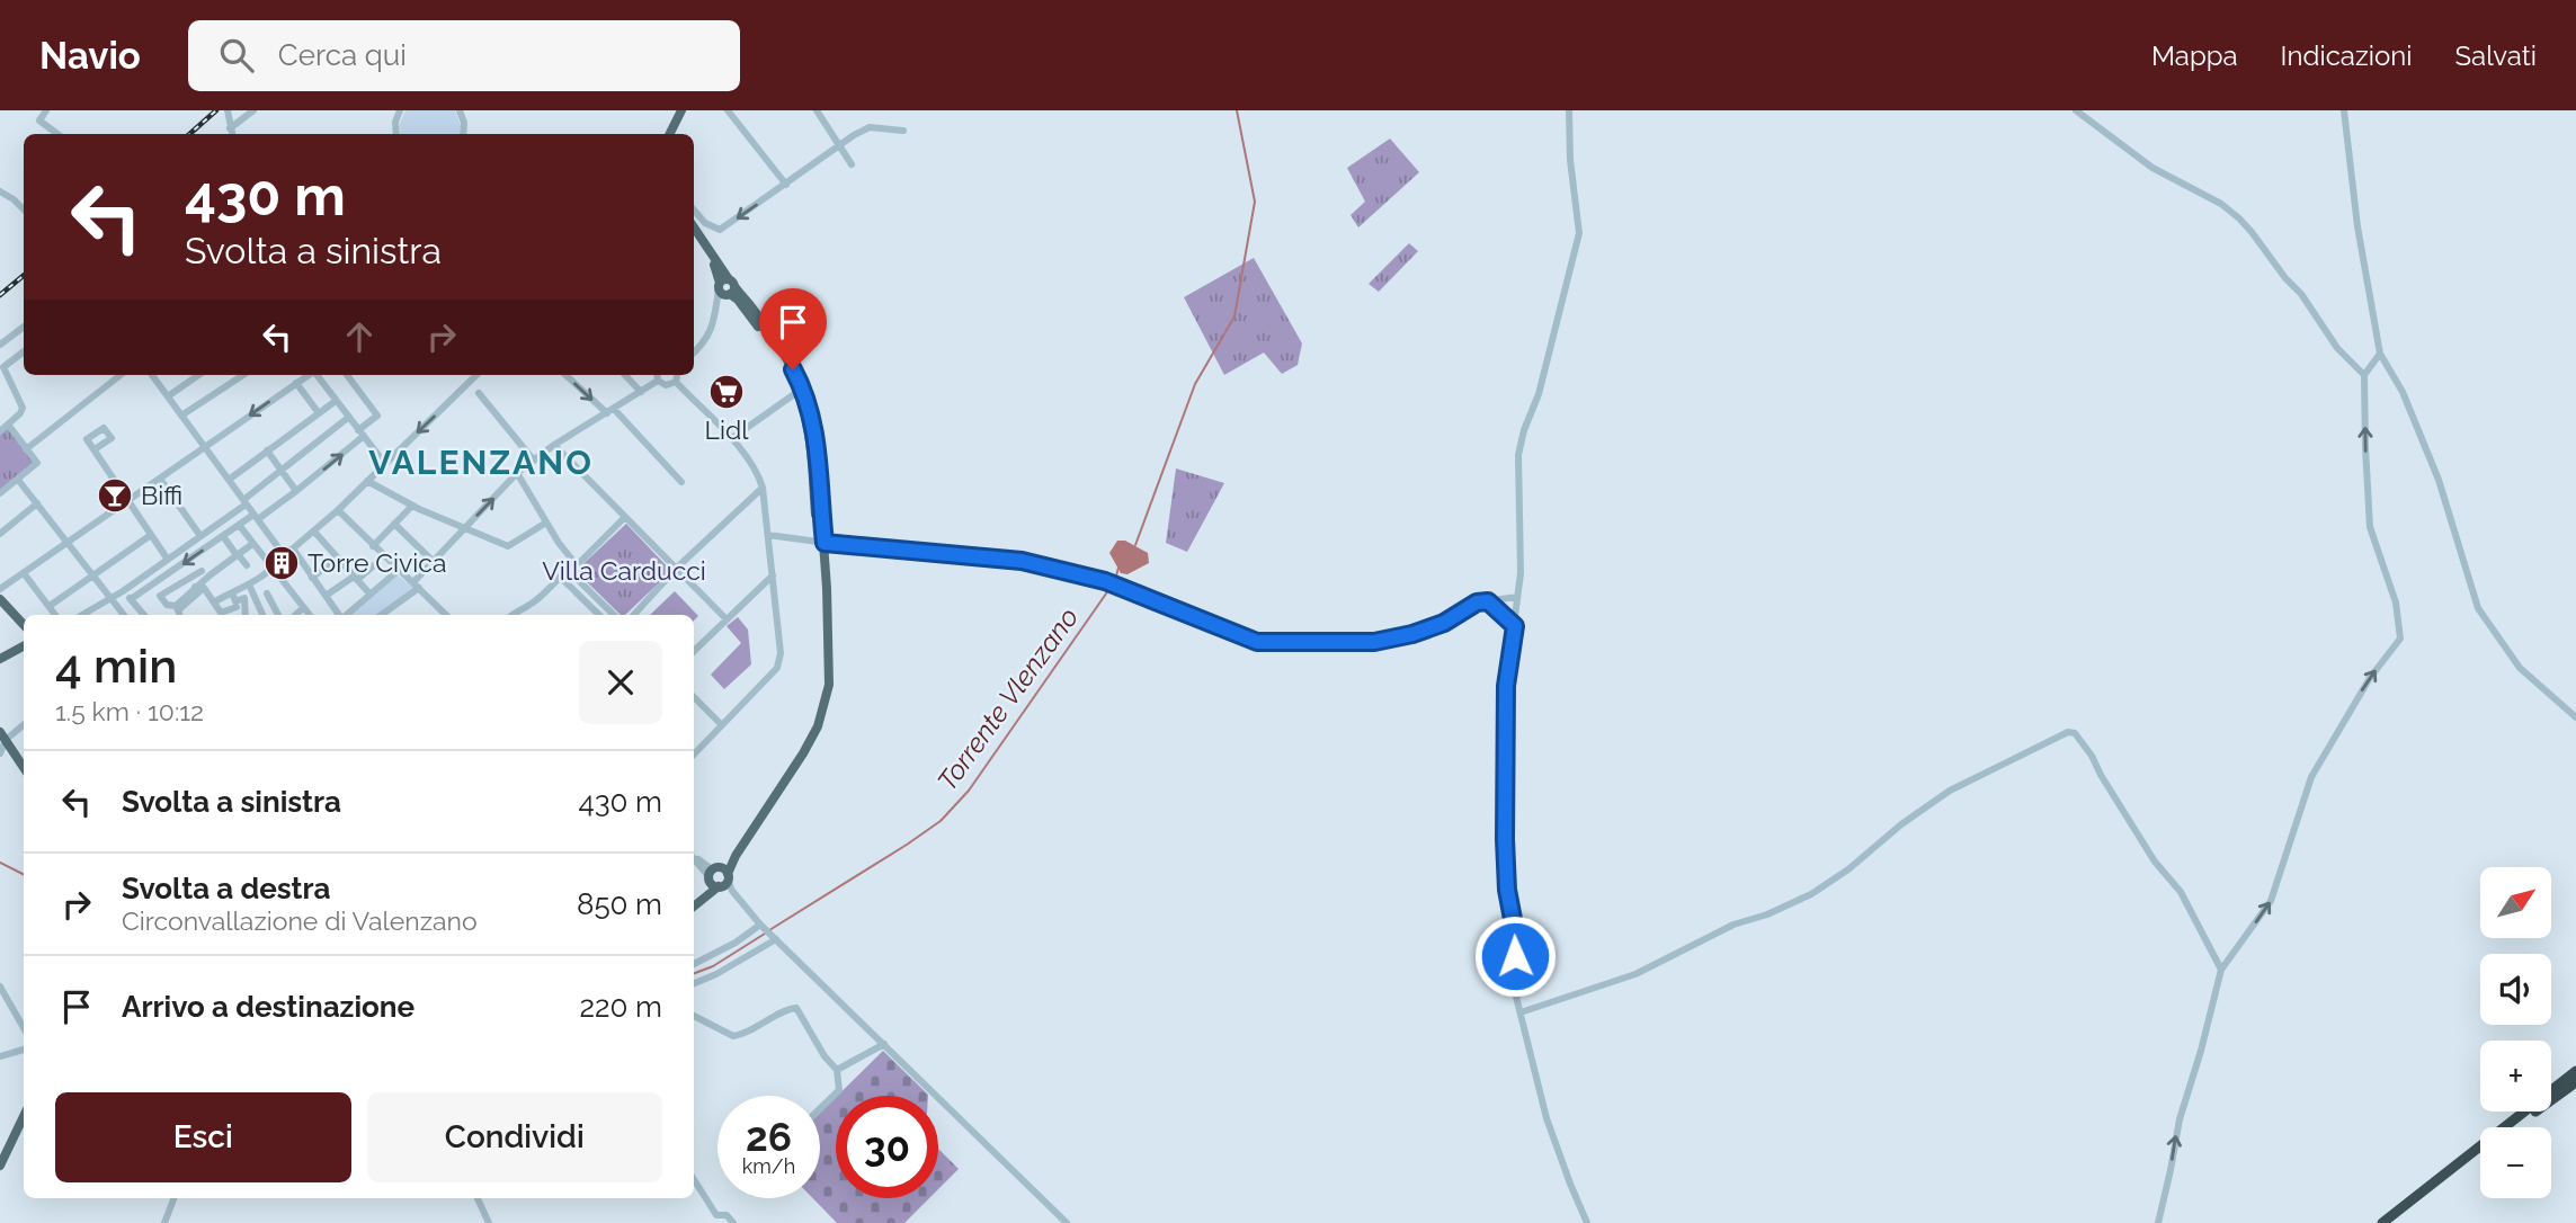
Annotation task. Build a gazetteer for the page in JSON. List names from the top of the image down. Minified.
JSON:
{"districts":["VALENZANO"],"water":["Torrente Vlenzano"],"parks":["Villa Carducci"],"places":{"supermarket":["Lidl"],"bar":["Biffi"],"building":["Torre Civica"]},"north":"top right","page":{"header":"Navio","search":"Cerca qui","nav":["Mappa","Indicazioni","Salvati"],"turn":["430 m","Svolta a sinistra"],"heading":["4 min","1.5 km · 10:12"],"list":[{"name":"Svolta a sinistra","value":"430 m"},{"name":"Svolta a destra","note":"Circonvallazione di Valenzano","value":"850 m"},{"name":"Arrivo a destinazione","value":"220 m"}],"map_buttons":["+","−"],"buttons":["Esci","Condividi"],"speed":"26 km/h","limit":"30"}}
